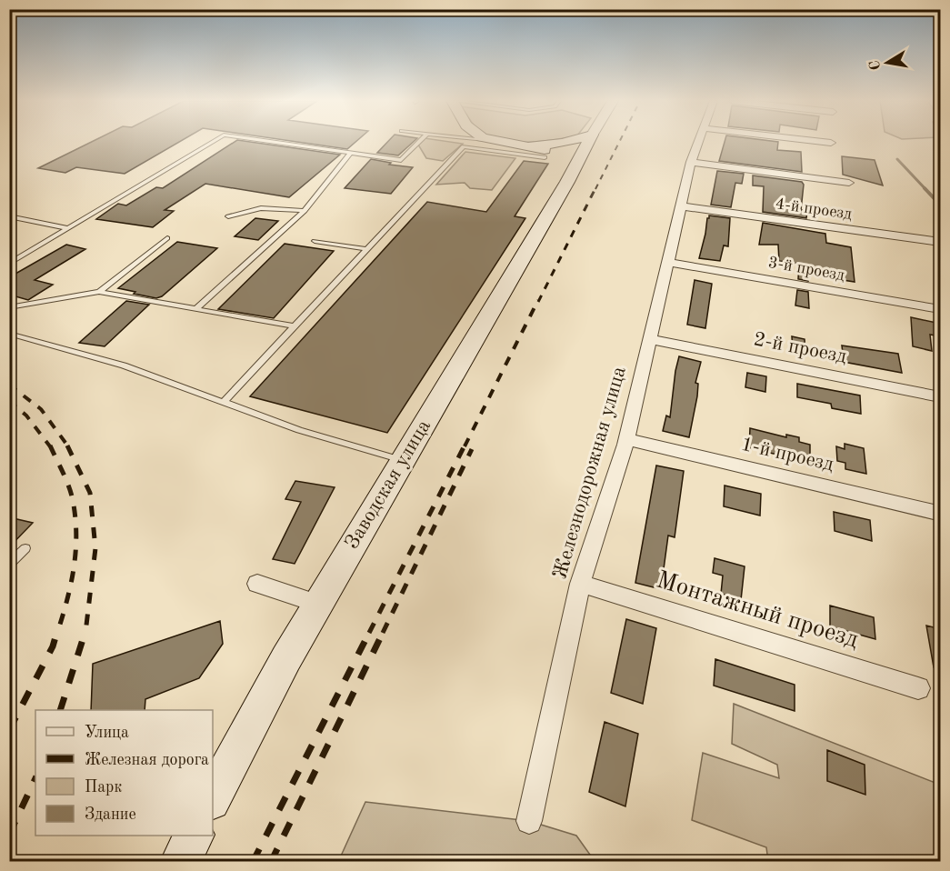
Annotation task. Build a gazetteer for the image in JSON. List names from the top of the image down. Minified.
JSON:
{"streets":{"main road":["Заводская улица"],"street":["4-й проезд","3-й проезд","2-й проезд","1-й проезд","Железнодорожная улица","Монтажный проезд"]},"crossings":[["4-й проезд","Железнодорожная улица"],["3-й проезд","Железнодорожная улица"],["2-й проезд","Железнодорожная улица"],["1-й проезд","Железнодорожная улица"],["Железнодорожная улица","Монтажный проезд"]],"legend":["Улица","Железная дорога","Парк","Здание"],"north":"left"}
